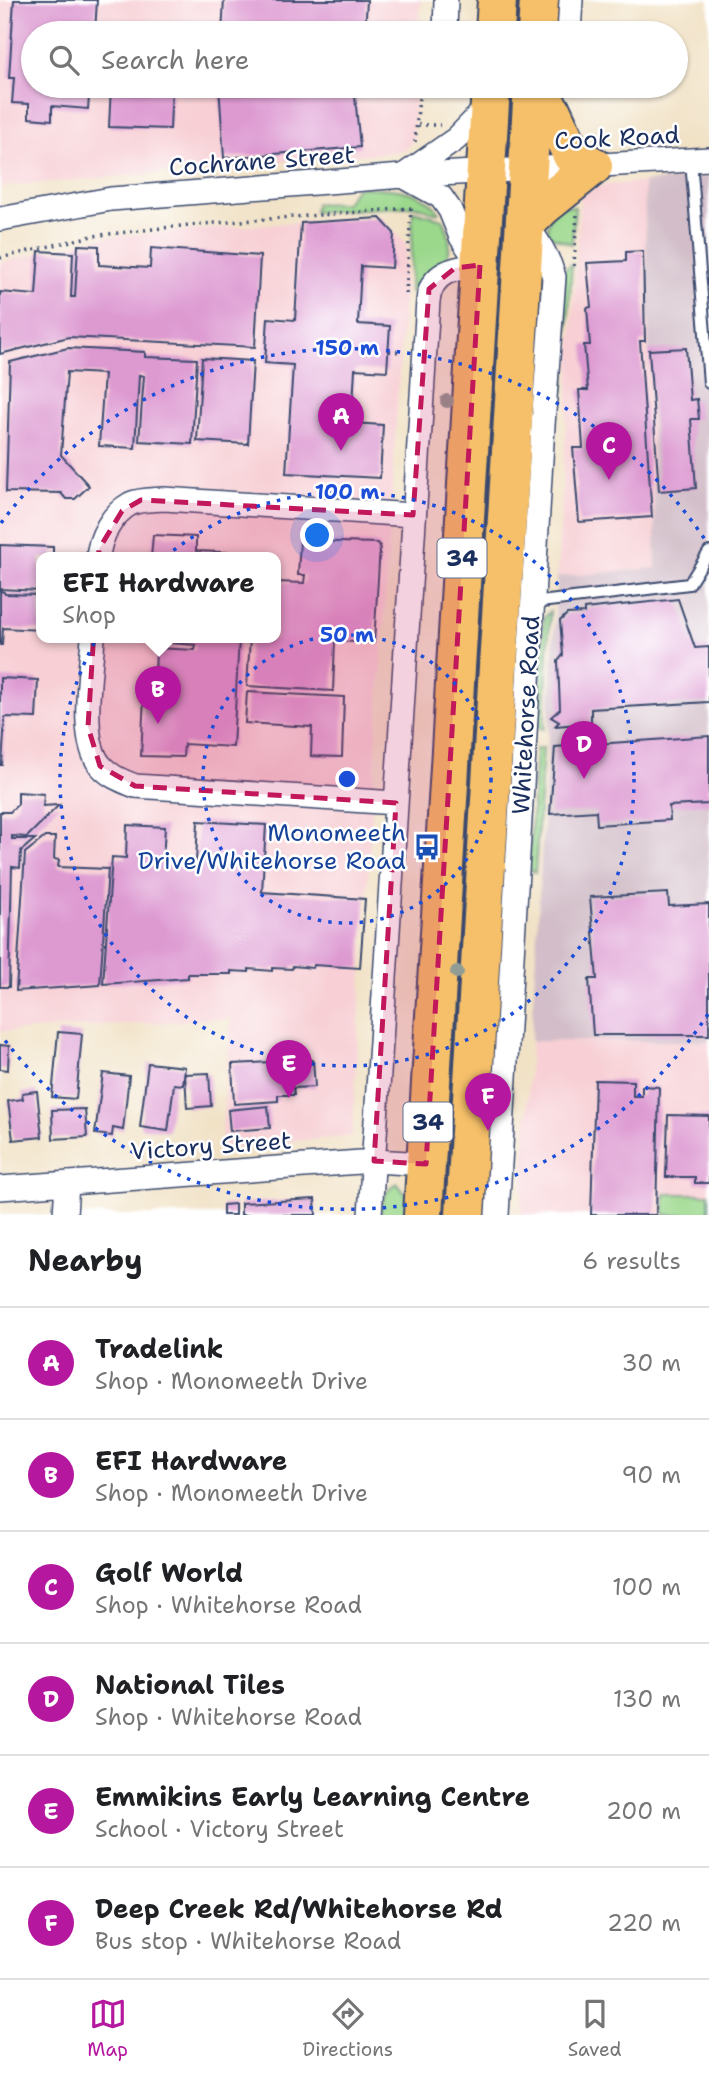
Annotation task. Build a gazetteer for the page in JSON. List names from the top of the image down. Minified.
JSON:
{"streets":{"highway":["34","Whitehorse Road"],"street":["Cook Road","Cochrane Street","Victory Street"]},"crossings":[["Cook Road","Cochrane Street"],["Cook Road","Whitehorse Road"],["Cochrane Street","34"],["Cochrane Street","Whitehorse Road"],["34","Victory Street"]],"places":{"bus stop":["Monomeeth Drive/Whitehorse Road"]},"page":{"search":"Search here","pins":["A","C","B","D","E","F"],"popup":["EFI Hardware","Shop"],"heading":["Nearby","6 results"],"list":[{"mark":"A","name":"Tradelink","note":"Shop · Monomeeth Drive","value":"30 m"},{"mark":"B","name":"EFI Hardware","note":"Shop · Monomeeth Drive","value":"90 m"},{"mark":"C","name":"Golf World","note":"Shop · Whitehorse Road","value":"100 m"},{"mark":"D","name":"National Tiles","note":"Shop · Whitehorse Road","value":"130 m"},{"mark":"E","name":"Emmikins Early Learning Centre","note":"School · Victory Street","value":"200 m"},{"mark":"F","name":"Deep Creek Rd/Whitehorse Rd","note":"Bus stop · Whitehorse Road","value":"220 m"}],"nav":["Map","Directions","Saved"]},"rings":["150 m","100 m","50 m"]}
